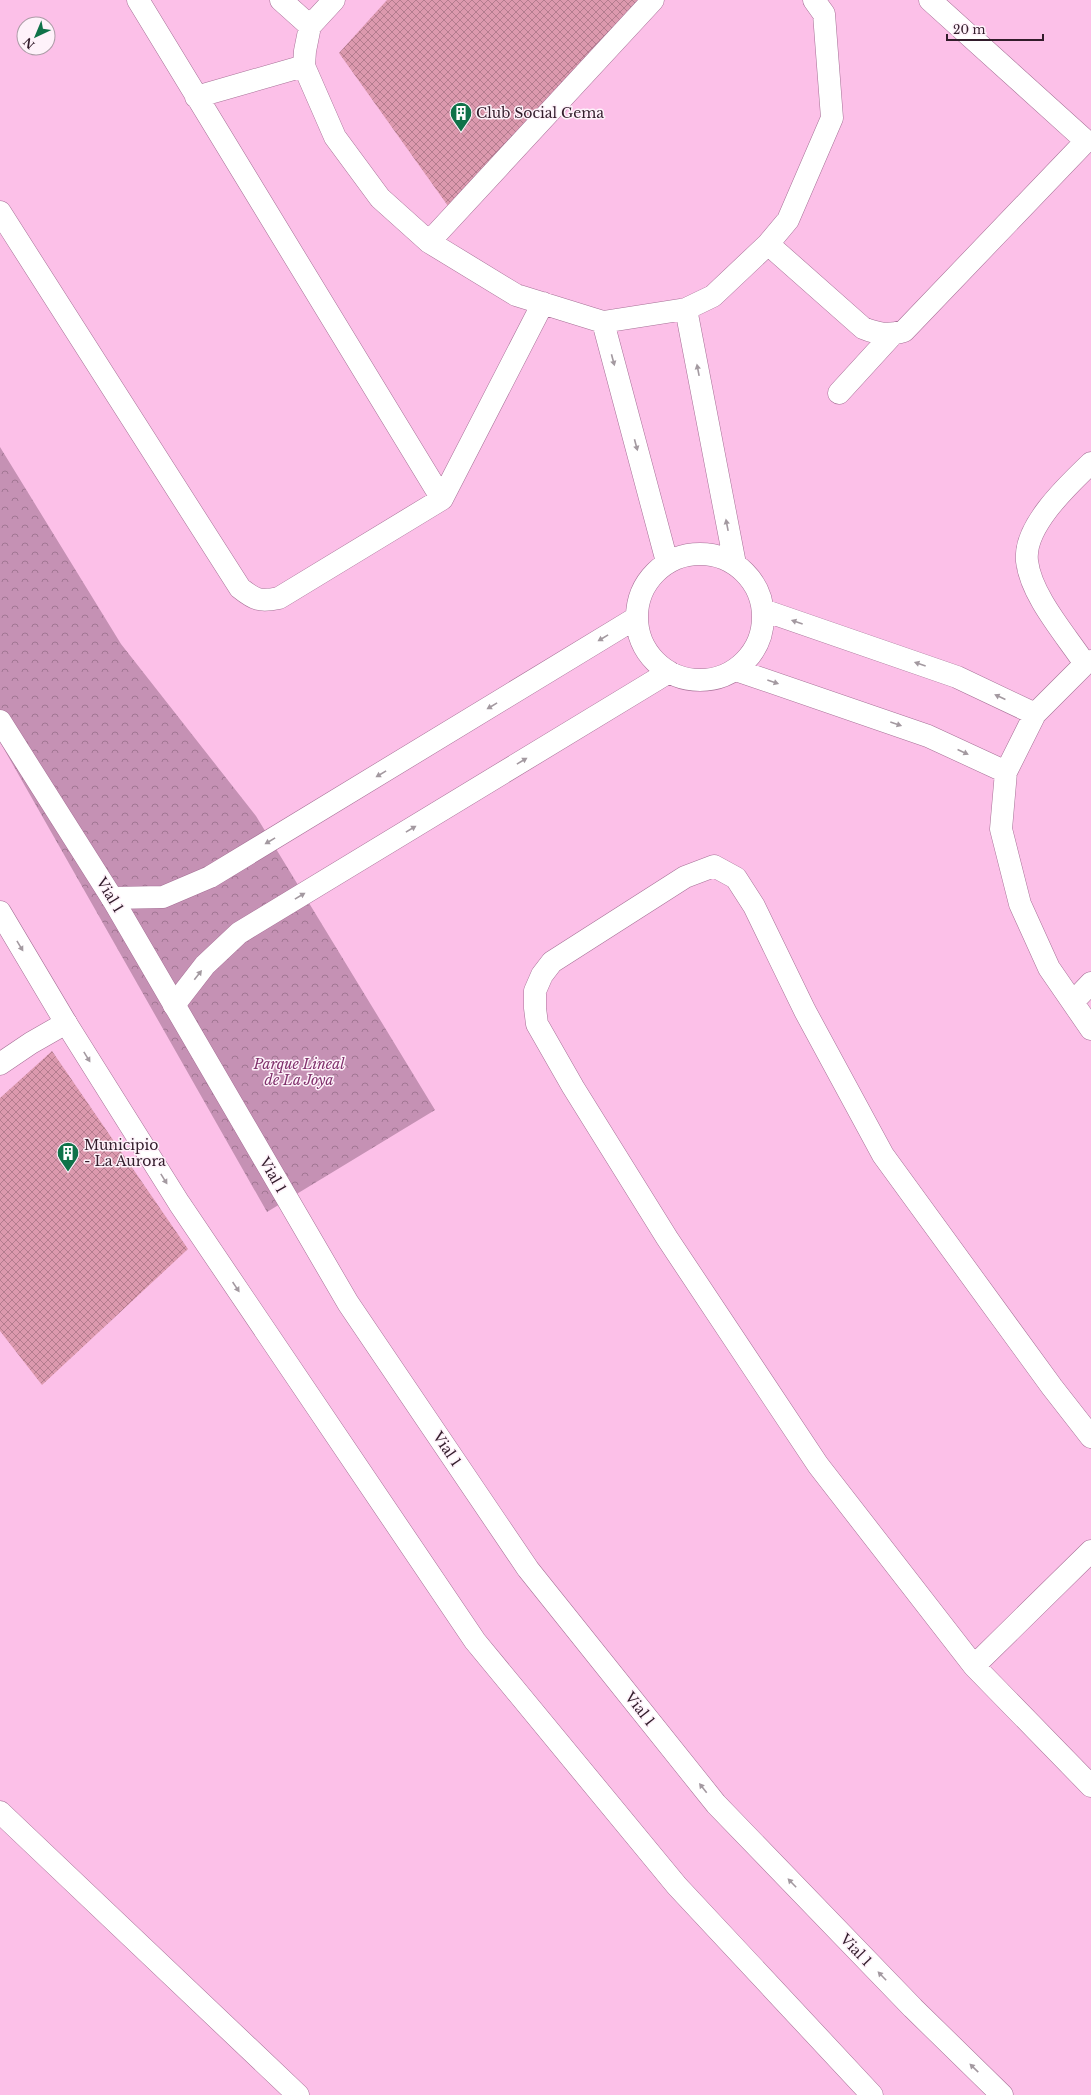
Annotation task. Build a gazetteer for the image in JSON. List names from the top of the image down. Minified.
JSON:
{"streets":{"street":["Vial 1"]},"parks":["Parque Lineal de La Joya"],"places":{"building":["Club Social Gema","Municipio - La Aurora"]},"scale_bar":"20 m","north":"bottom left"}
